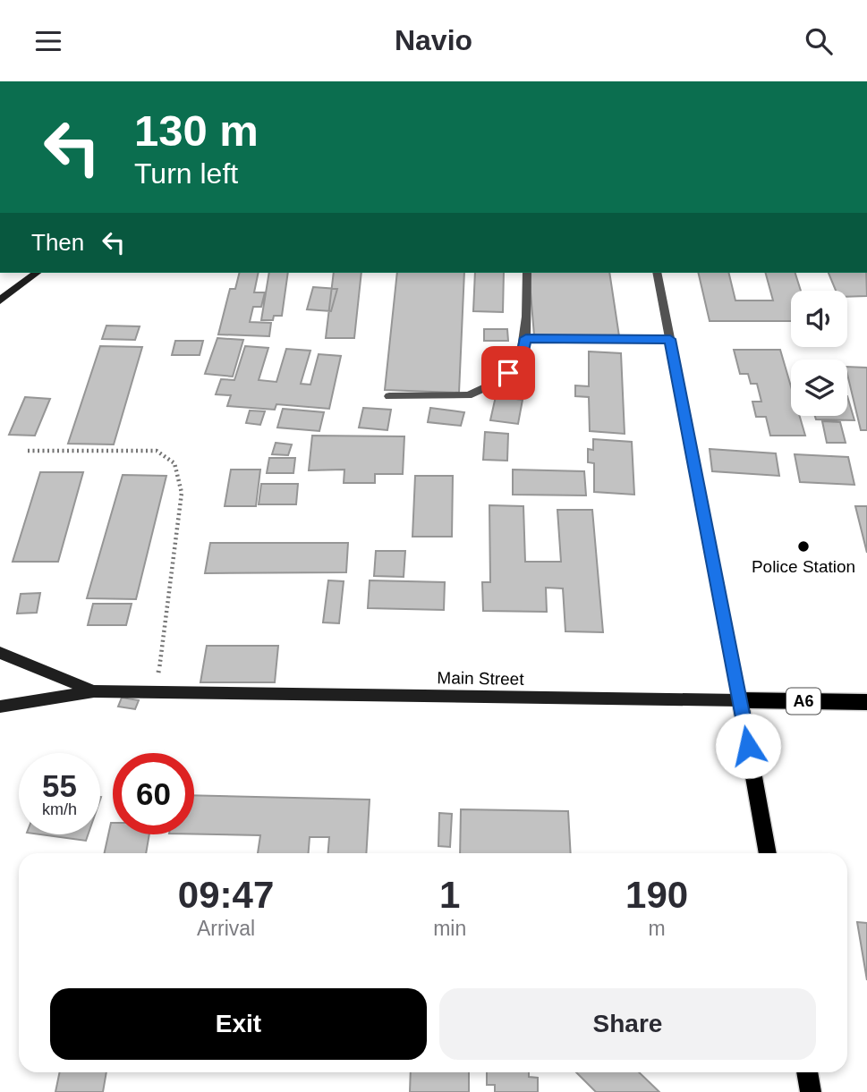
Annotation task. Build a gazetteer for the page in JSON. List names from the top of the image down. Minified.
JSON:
{"streets":{"main road":["Main Street","A6"]},"places":["Police Station"],"page":{"header":"Navio","turn":["130 m","Turn left"],"then":"Then","speed":"55 km/h","limit":"60","eta":["09:47","Arrival","1","min","190","m"],"buttons":["Exit","Share"]}}
